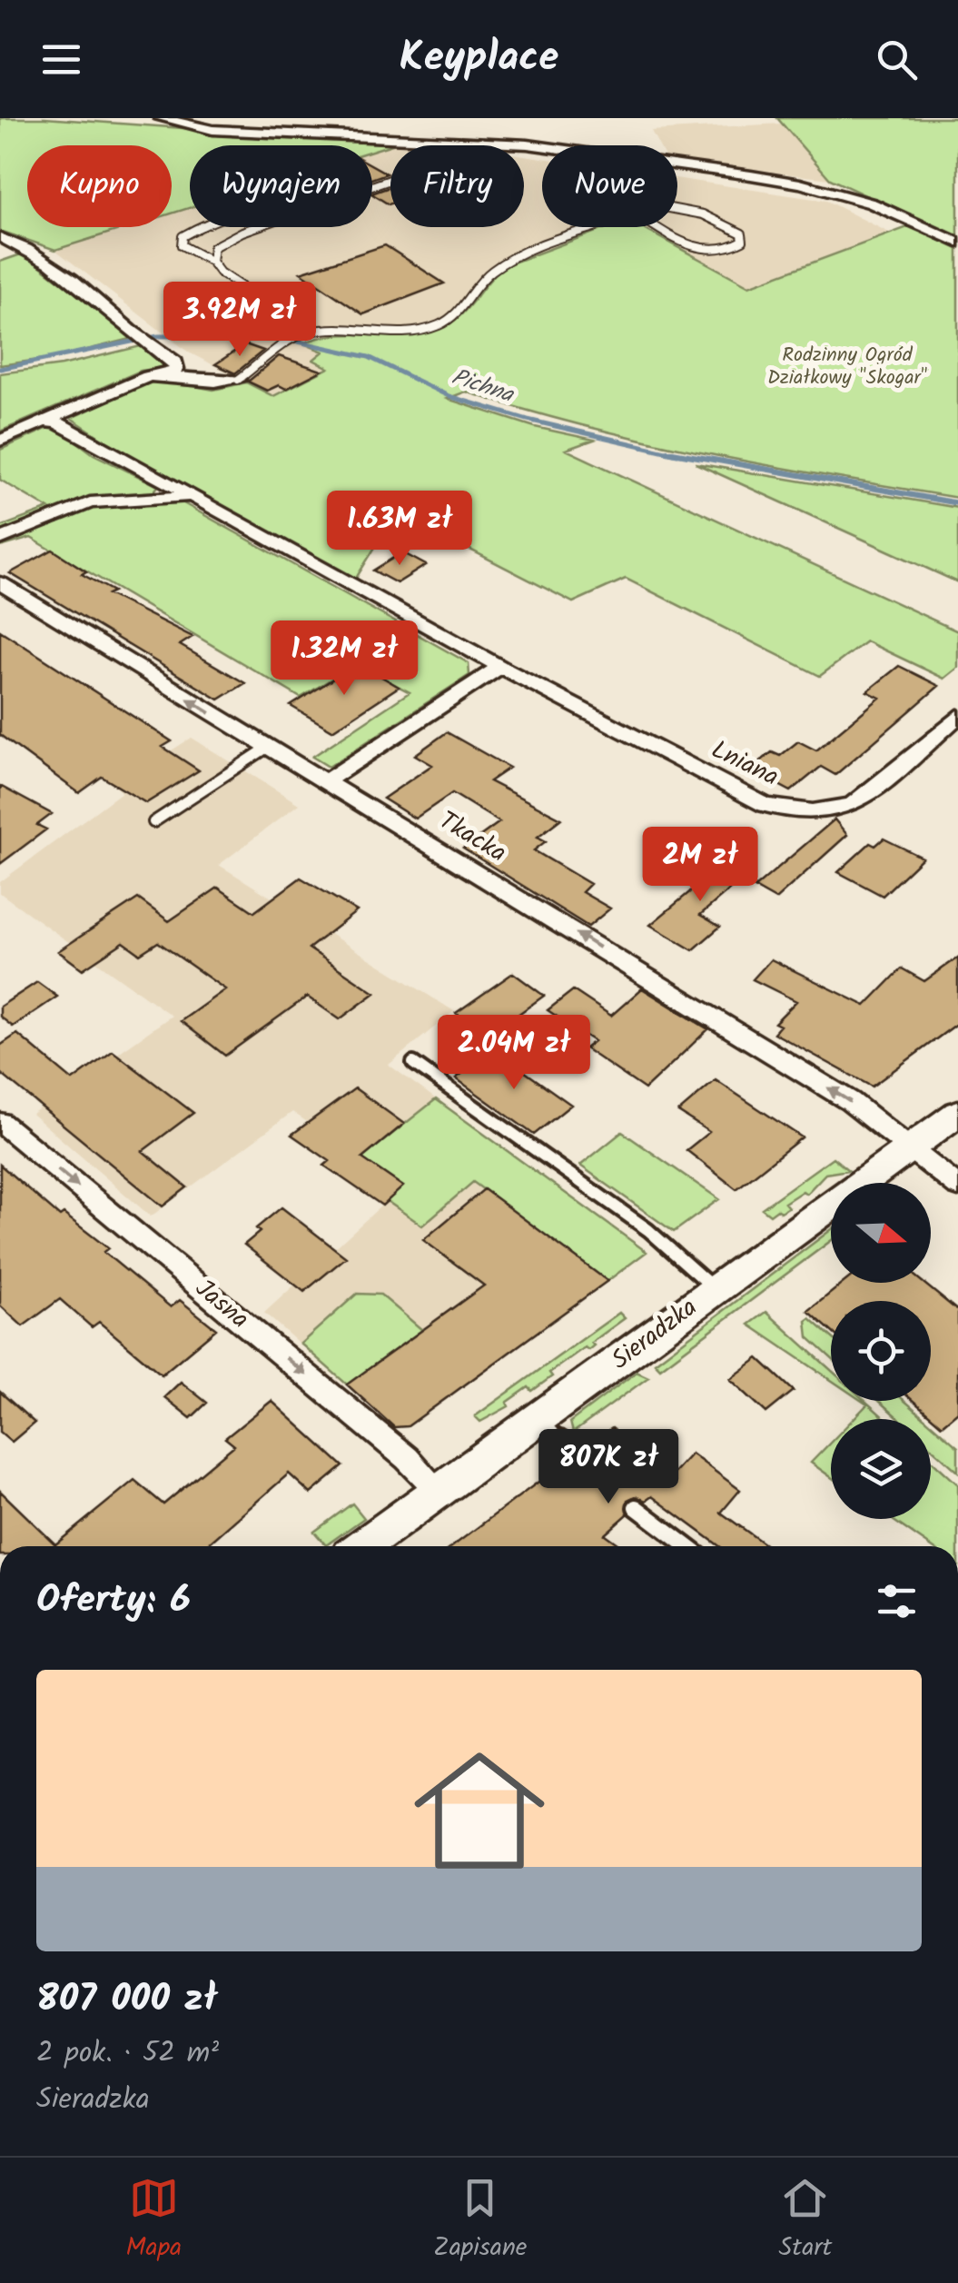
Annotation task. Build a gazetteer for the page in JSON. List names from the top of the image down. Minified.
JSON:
{"streets":{"street":["Lniana","Tkacka","Jasna","Sieradzka"]},"crossings":[["Tkacka","Sieradzka"],["Jasna","Sieradzka"]],"one_way":["Tkacka","Jasna"],"water":["Pichna"],"parks":["Rodzinny Ogród Działkowy \"Skogar\""],"north":"right","page":{"header":"Keyplace","chip":["Kupno","Wynajem","Filtry","Nowe"],"price":["3.92M zł","1.63M zł","1.32M zł","2M zł","2.04M zł","807K zł"],"heading":"Oferty: 6","list":[{"name":"807 000 zł","note":"2 pok. · 52 m² · Sieradzka"}],"tabs":["Mapa","Zapisane","Start"]}}
